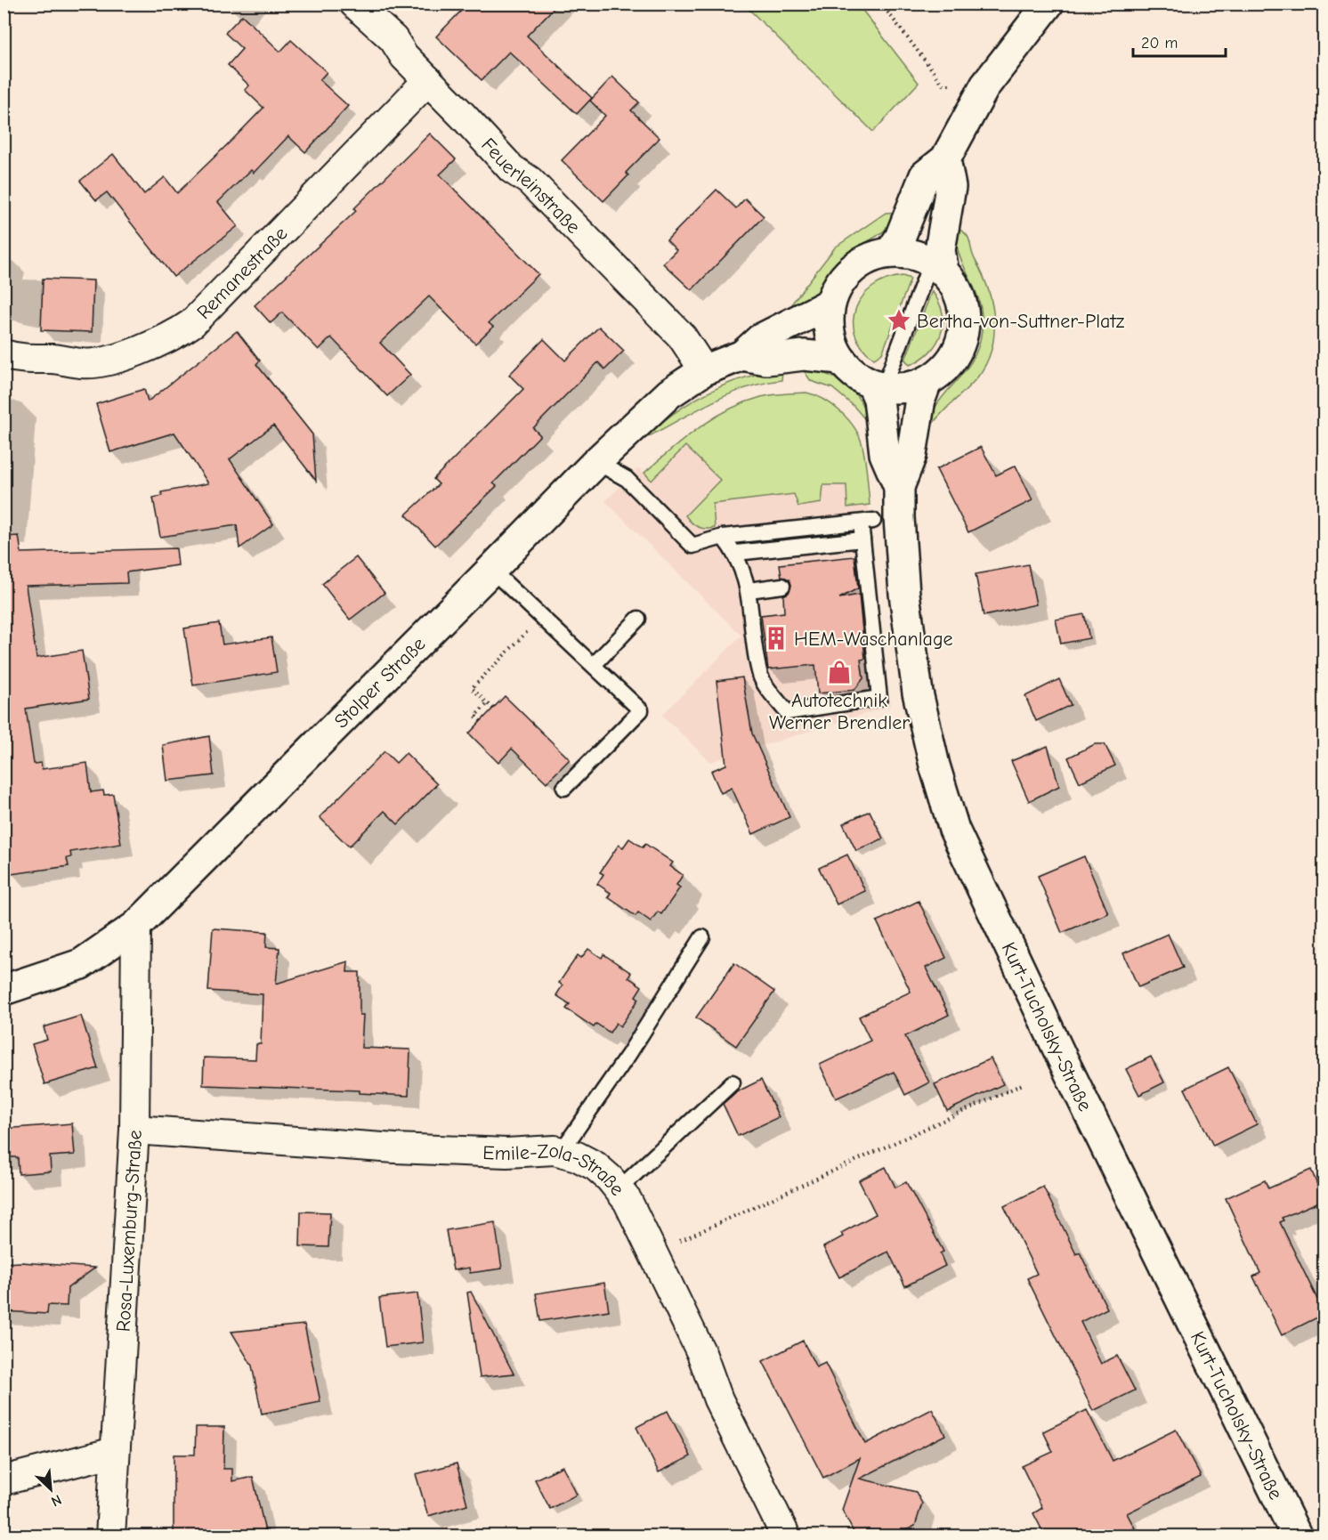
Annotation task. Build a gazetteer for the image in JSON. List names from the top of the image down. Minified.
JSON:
{"streets":{"main road":["Stolper Straße","Kurt-Tucholsky-Straße"],"street":["Feuerleinstraße","Remanestraße","Emile-Zola-Straße","Rosa-Luxemburg-Straße"]},"crossings":[["Feuerleinstraße","Remanestraße"],["Feuerleinstraße","Stolper Straße"],["Stolper Straße","Rosa-Luxemburg-Straße"],["Emile-Zola-Straße","Rosa-Luxemburg-Straße"]],"places":{"place":["Bertha-von-Suttner-Platz"],"building":["HEM-Waschanlage"],"shop":["Autotechnik Werner Brendler"]},"scale_bar":"20 m","north":"bottom right"}
